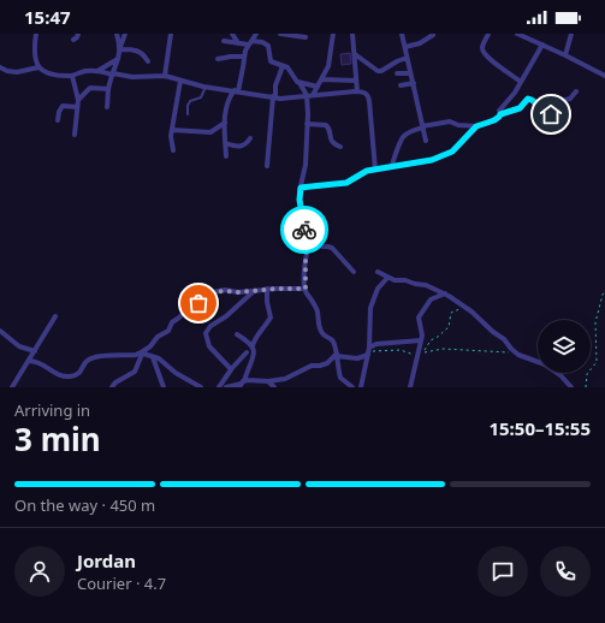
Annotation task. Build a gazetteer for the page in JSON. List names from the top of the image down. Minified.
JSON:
{"page":{"status":"15:47","heading":["3 min","Arriving in","15:50–15:55"],"panel":["Jordan","Courier · 4.7"],"bar":"On the way · 450 m"}}
